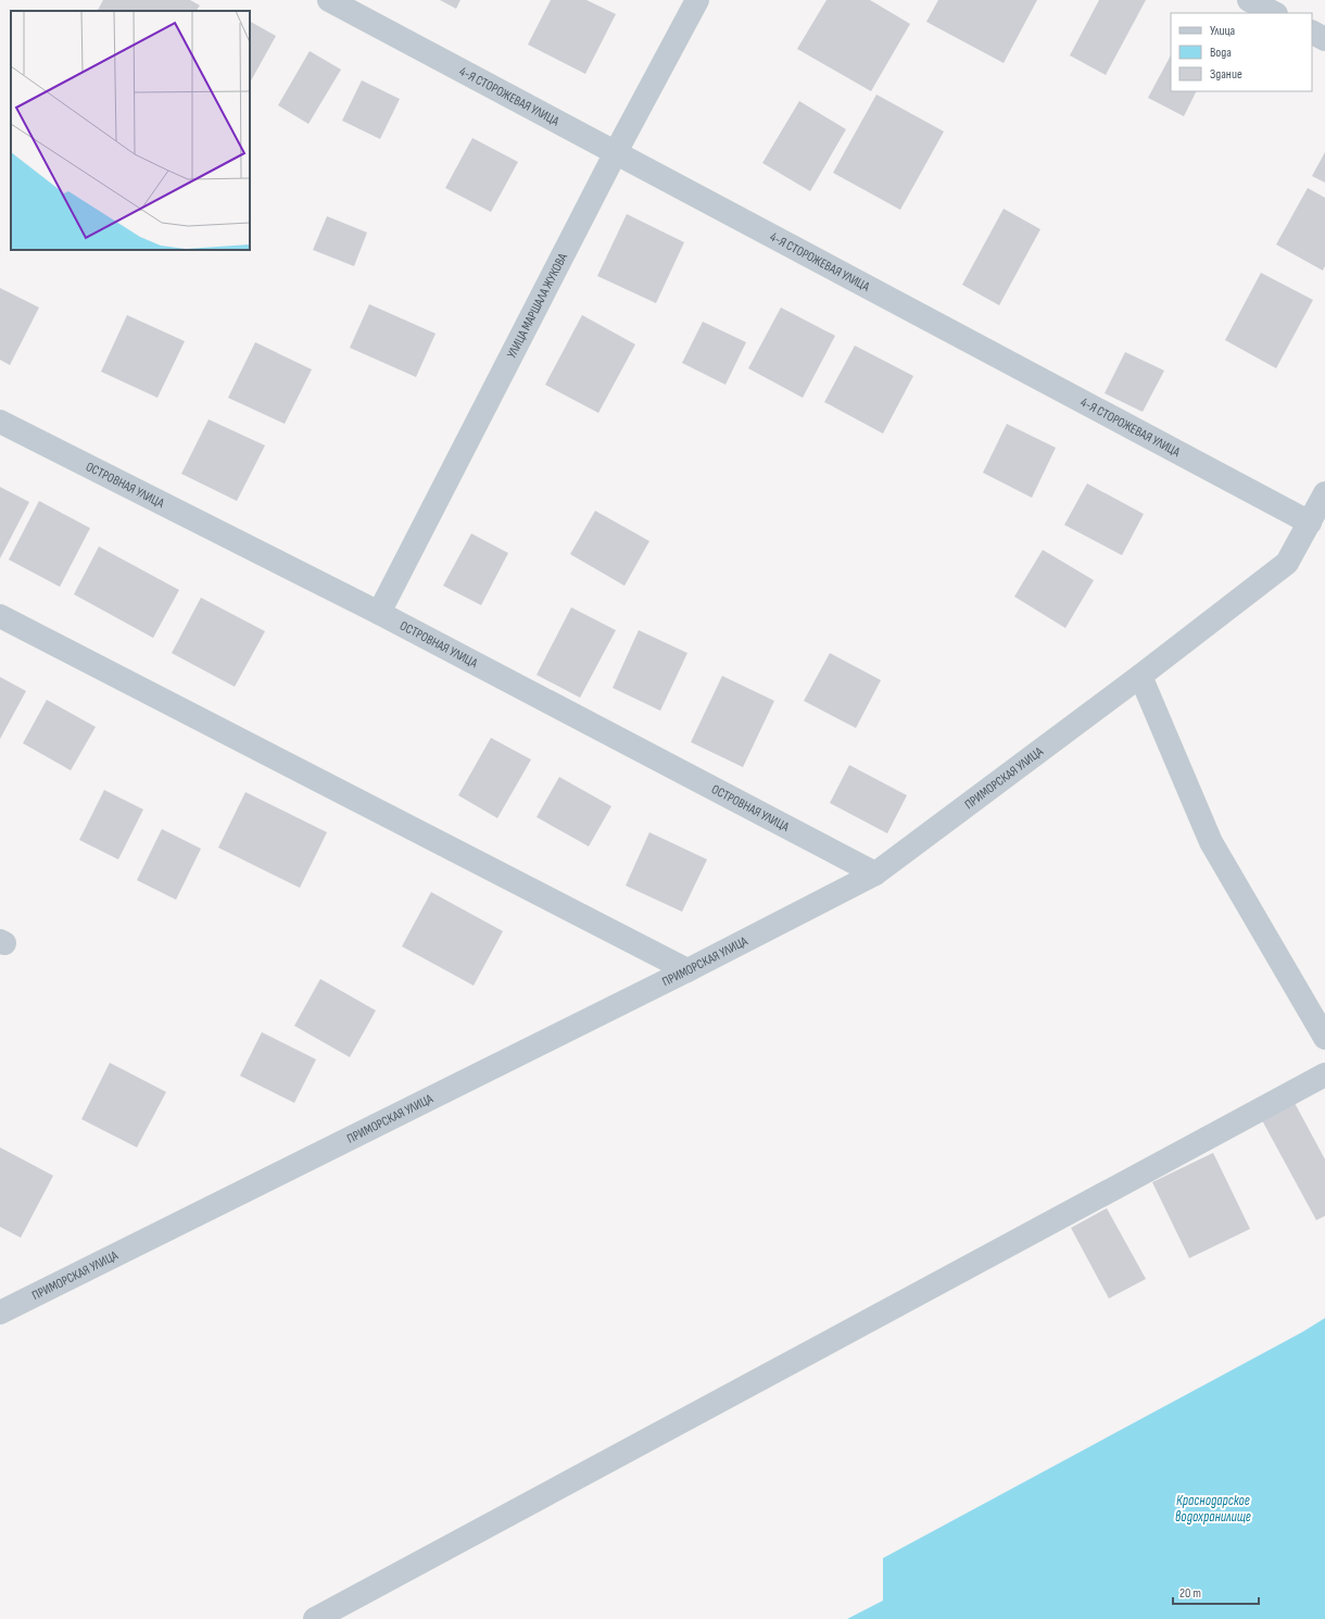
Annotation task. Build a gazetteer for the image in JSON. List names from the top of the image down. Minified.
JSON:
{"streets":{"street":["4-Я СТОРОЖЕВАЯ УЛИЦА","УЛИЦА МАРШАЛА ЖУКОВА","ОСТРОВНАЯ УЛИЦА","ПРИМОРСКАЯ УЛИЦА"]},"crossings":[["4-Я СТОРОЖЕВАЯ УЛИЦА","УЛИЦА МАРШАЛА ЖУКОВА"],["4-Я СТОРОЖЕВАЯ УЛИЦА","ПРИМОРСКАЯ УЛИЦА"],["УЛИЦА МАРШАЛА ЖУКОВА","ОСТРОВНАЯ УЛИЦА"],["ОСТРОВНАЯ УЛИЦА","ПРИМОРСКАЯ УЛИЦА"]],"water":["Краснодарское водохранилище"],"legend":["Улица","Вода","Здание"],"scale_bar":"20 m"}
